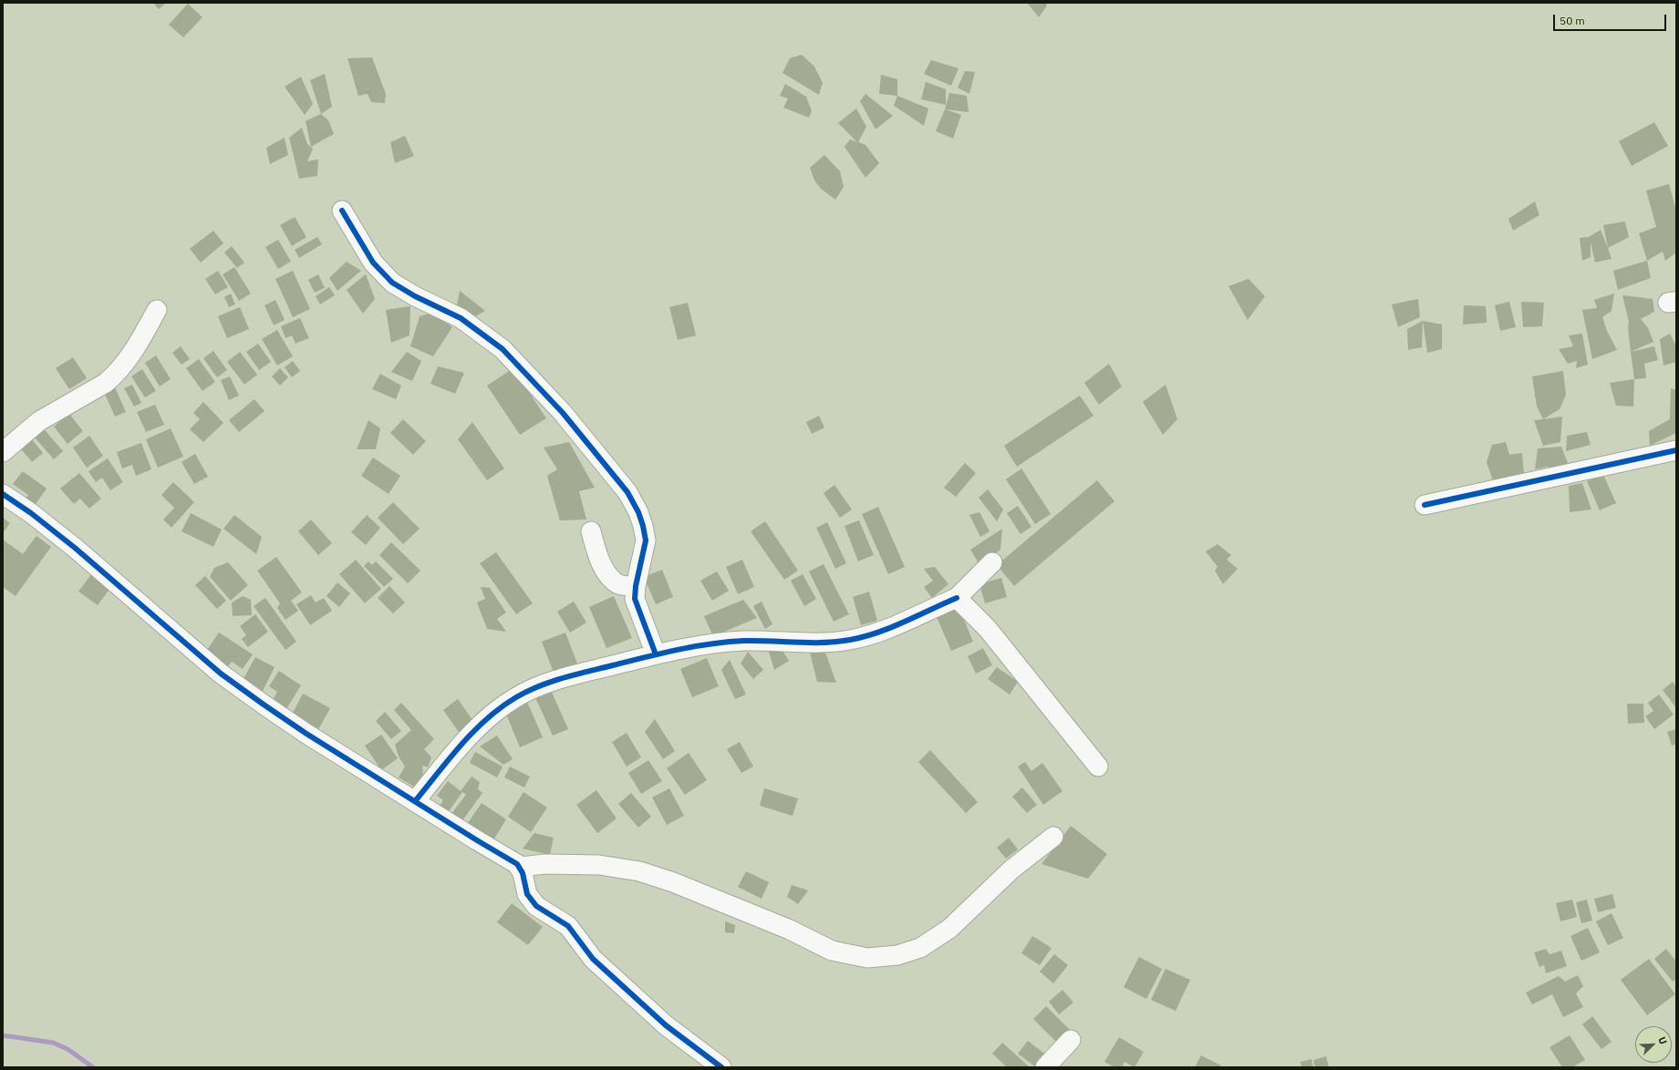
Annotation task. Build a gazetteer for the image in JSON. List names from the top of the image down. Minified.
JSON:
{"scale_bar":"50 m","north":"top right"}
